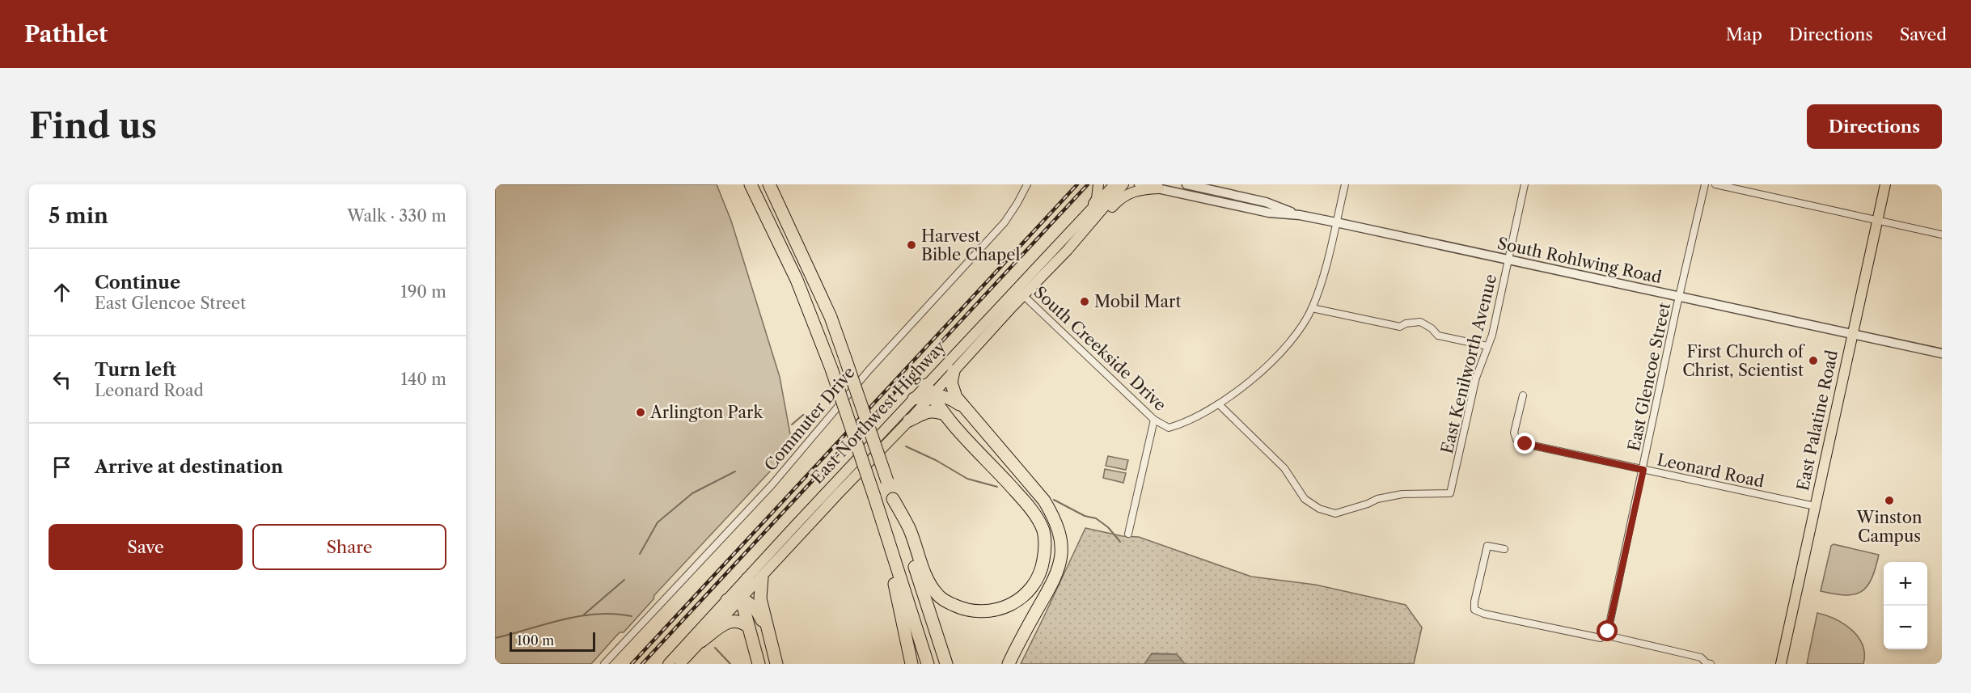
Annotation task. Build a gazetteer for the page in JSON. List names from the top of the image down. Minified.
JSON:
{"streets":{"main road":["East Northwest Highway","East Palatine Road"],"street":["South Rohlwing Road","South Creekside Drive","East Kenilworth Avenue","East Glencoe Street","Commuter Drive","Leonard Road"]},"crossings":[["South Rohlwing Road","East Kenilworth Avenue"],["South Rohlwing Road","East Glencoe Street"],["South Rohlwing Road","East Palatine Road"],["South Creekside Drive","East Kenilworth Avenue"],["South Creekside Drive","East Northwest Highway"],["East Glencoe Street","Leonard Road"],["East Palatine Road","Leonard Road"]],"places":["Harvest Bible Chapel","Mobil Mart","First Church of Christ, Scientist","Arlington Park","Winston Campus"],"scale_bar":"100 m","page":{"header":"Pathlet","nav":["Map","Directions","Saved"],"buttons":["Directions",["Save","Share"]],"title":"Find us","heading":["5 min","Walk · 330 m"],"list":[["Continue","East Glencoe Street","190 m"],["Turn left","Leonard Road","140 m"],"Arrive at destination"],"map_buttons":["+","−"],"scale":"100 m"}}
